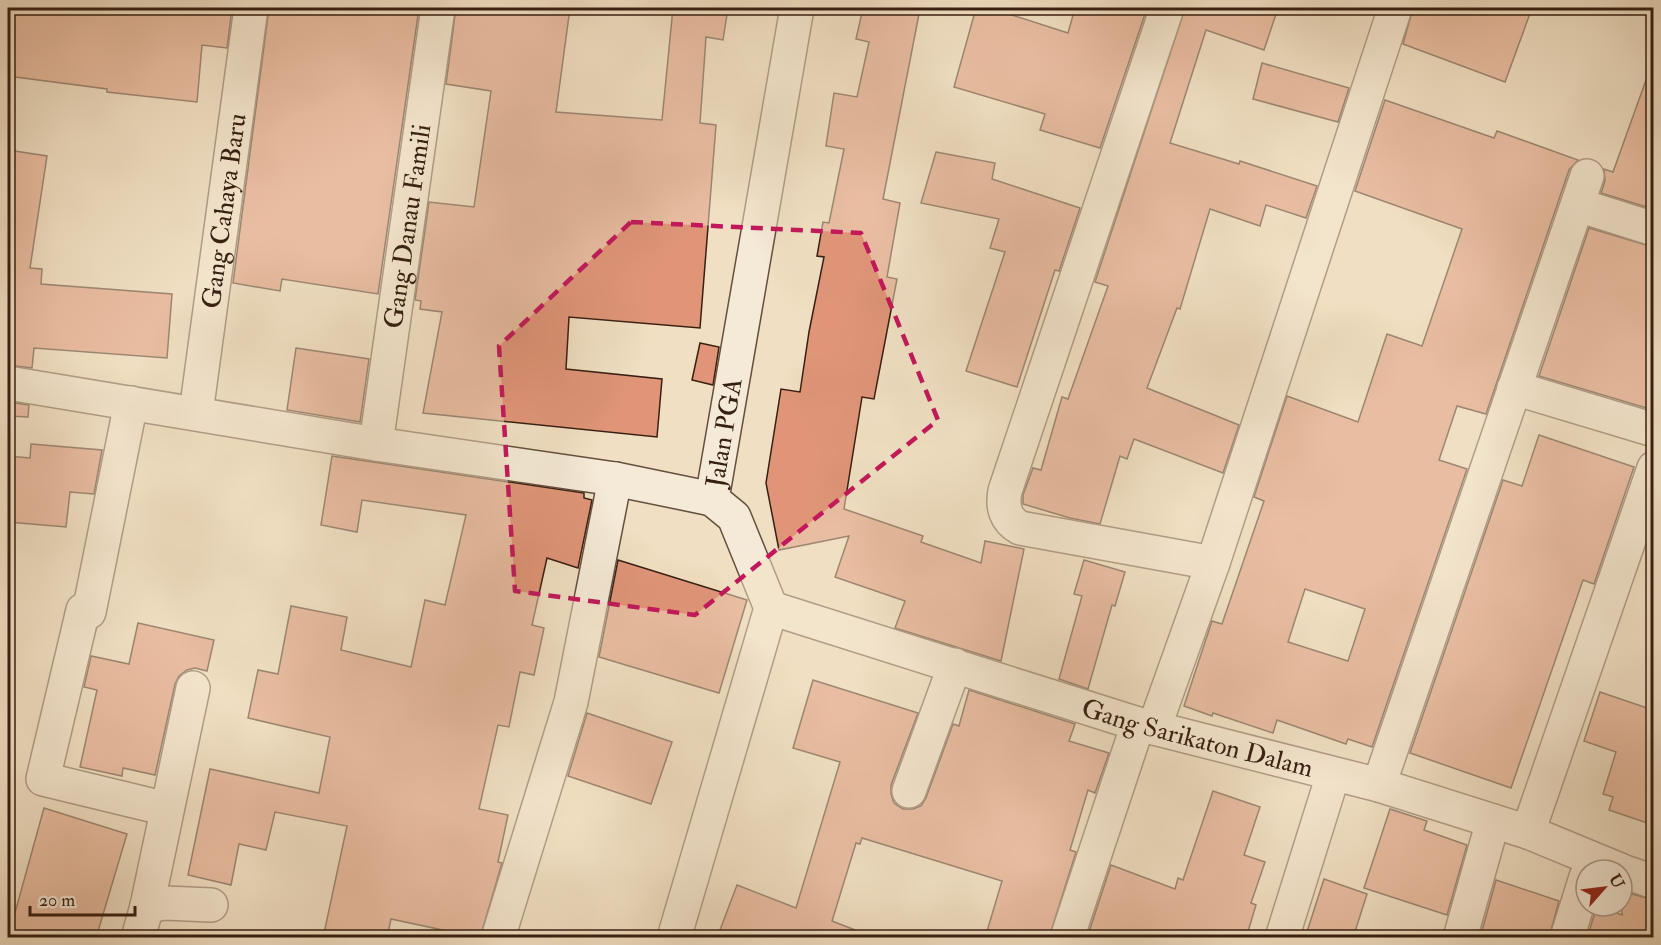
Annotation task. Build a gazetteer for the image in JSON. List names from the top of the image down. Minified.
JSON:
{"streets":{"street":["Gang Cahaya Baru","Gang Danau Famili","Jalan PGA","Gang Sarikaton Dalam"]},"crossings":[["Jalan PGA","Gang Sarikaton Dalam"]],"scale_bar":"20 m","north":"top right"}
